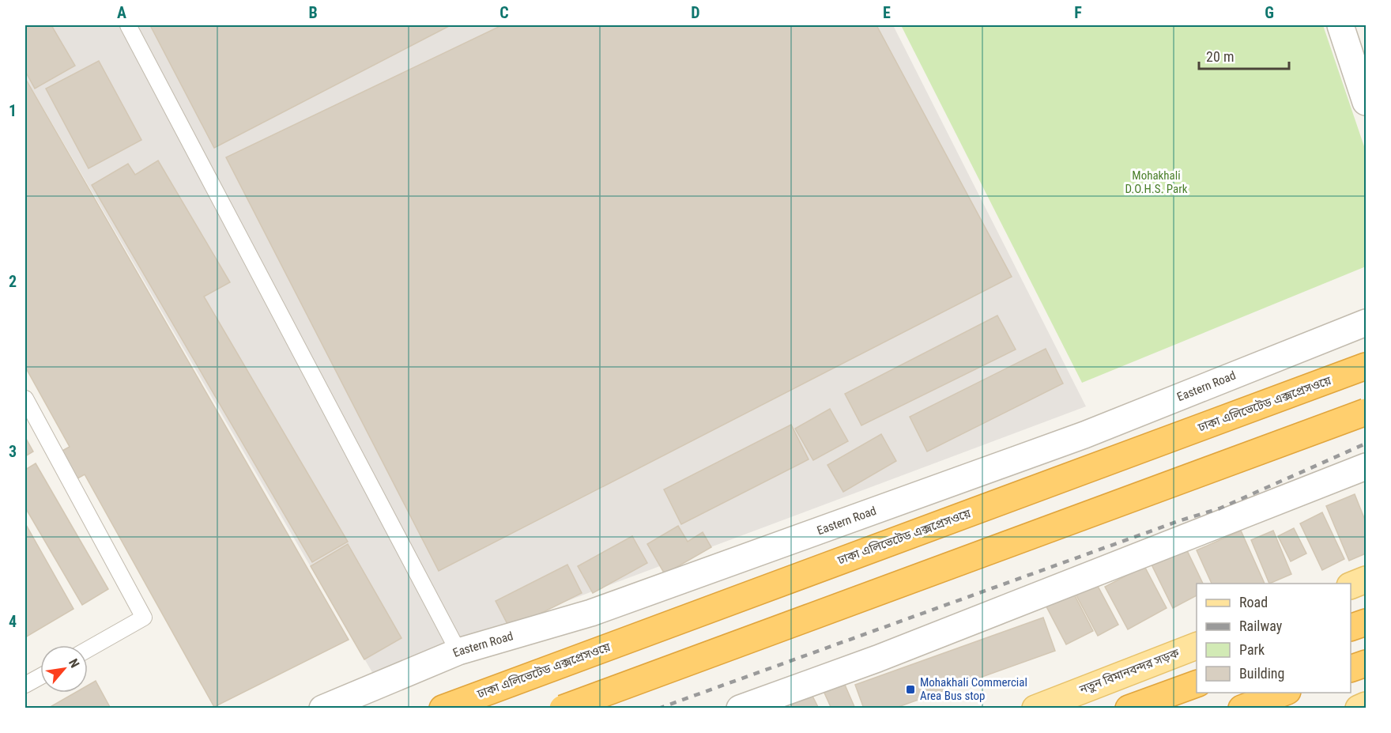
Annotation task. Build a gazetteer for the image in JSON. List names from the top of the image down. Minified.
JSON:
{"streets":{"highway":["ঢাকা এলিভেটেড এক্সপ্রেসওয়ে"],"main road":["নতুন বিমানবন্দর সড়ক"],"street":["Eastern Road"]},"parks":["Mohakhali D.O.H.S. Park"],"places":{"transit":["Mohakhali Commercial Area Bus stop"]},"legend":["Road","Railway","Park","Building"],"scale_bar":"20 m","north":"top right","grid":{"columns":["A","B","C","D","E","F","G"],"rows":["1","2","3","4"]}}
